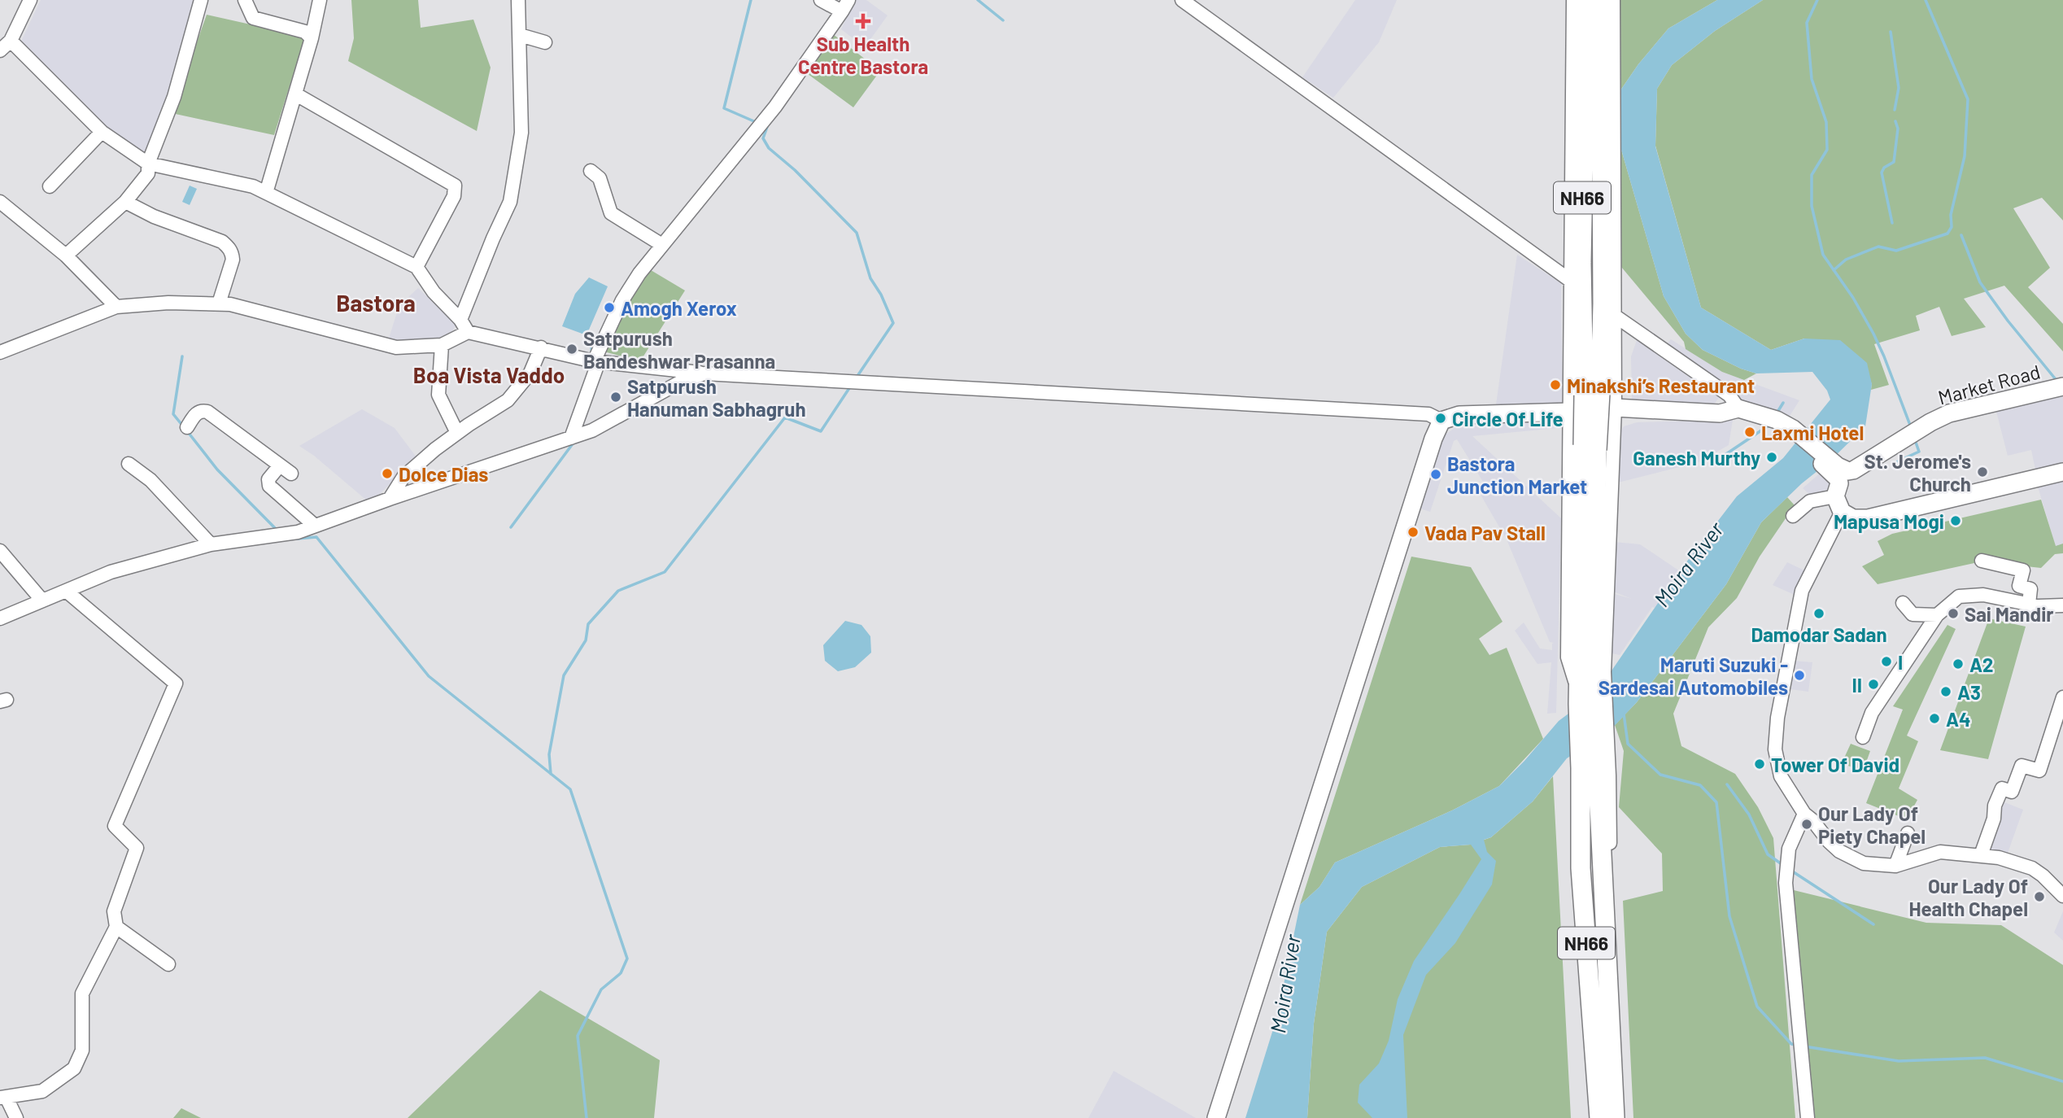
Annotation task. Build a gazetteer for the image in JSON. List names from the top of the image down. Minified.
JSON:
{"streets":{"highway":["NH66"],"main road":["Market Road"]},"districts":["Bastora","Boa Vista Vaddo"],"water":["Moira River"],"places":{"health":["Sub Health Centre Bastora"],"other":["Amogh Xerox","Satpurush Bandeshwar Prasanna","Minakshi’s Restaurant","Satpurush Hanuman Sabhagruh","Circle Of Life","Laxmi Hotel","Ganesh Murthy","St. Jerome's Church","Dolce Dias","Bastora Junction Market","Mapusa Mogi","Vada Pav Stall","Damodar Sadan","Sai Mandir","I","A2","Maruti Suzuki - Sardesai Automobiles","II","A3","A4","Tower Of David","Our Lady Of Piety Chapel","Our Lady Of Health Chapel"]}}
